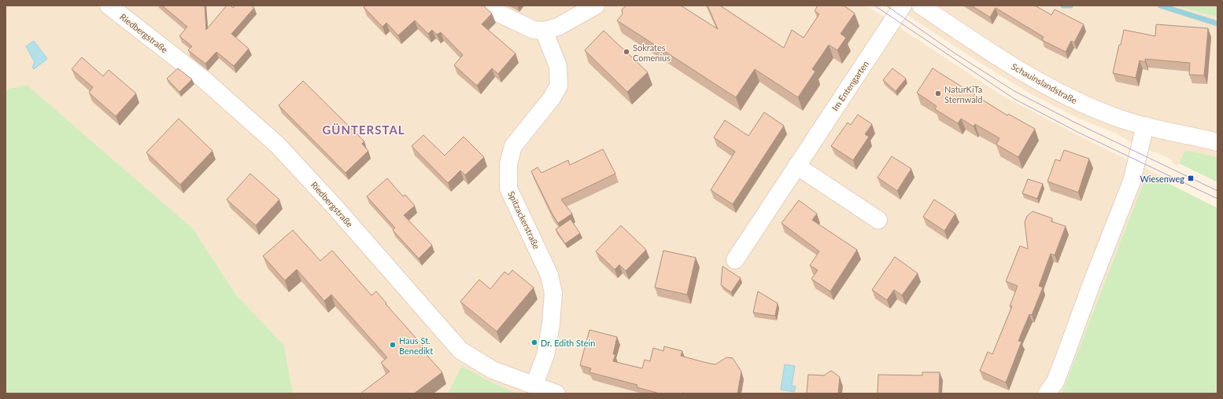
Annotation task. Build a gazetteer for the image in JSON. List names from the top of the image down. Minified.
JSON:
{"streets":{"street":["Riedbergstraße","Schauinslandstraße","Im Entengarten","Spitzackerstraße"]},"crossings":[["Riedbergstraße","Spitzackerstraße"]],"districts":["GÜNTERSTAL"],"places":{"other":["Sokrates Comenius","NaturKiTa Sternwald","Dr. Edith Stein","Haus St. Benedikt"],"transit":["Wiesenweg"]}}
